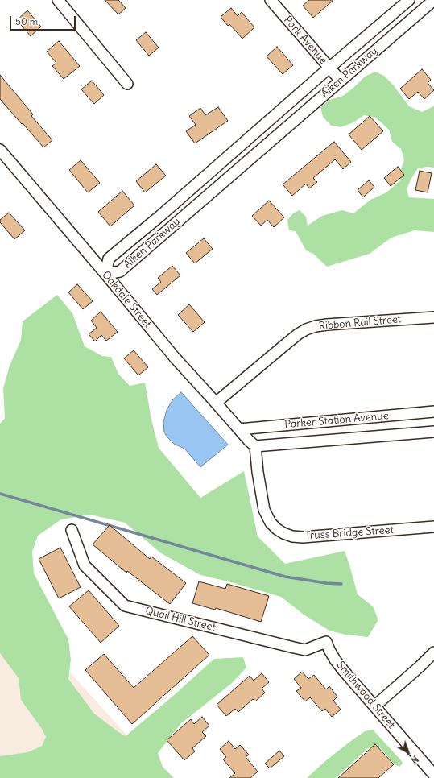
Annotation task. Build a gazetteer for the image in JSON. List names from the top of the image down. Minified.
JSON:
{"streets":{"street":["Park Avenue","Aiken Parkway","Oakdale Street","Ribbon Rail Street","Parker Station Avenue","Truss Bridge Street","Quail Hill Street","Smithwood Street"]},"crossings":[["Park Avenue","Aiken Parkway"],["Aiken Parkway","Oakdale Street"],["Oakdale Street","Ribbon Rail Street"],["Oakdale Street","Parker Station Avenue"],["Oakdale Street","Truss Bridge Street"],["Parker Station Avenue","Truss Bridge Street"],["Quail Hill Street","Smithwood Street"]],"scale_bar":"50 m","north":"bottom right"}
